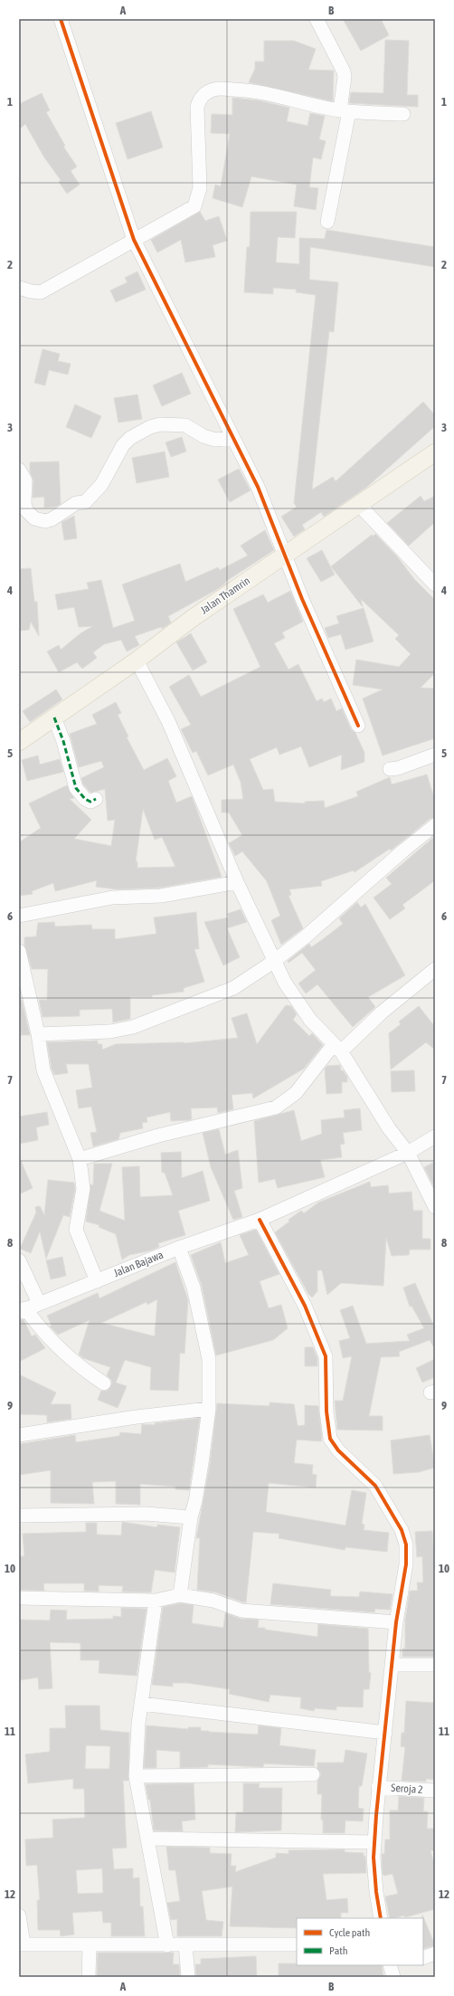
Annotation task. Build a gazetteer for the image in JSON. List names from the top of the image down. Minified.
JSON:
{"streets":{"main road":["Jalan Thamrin"],"street":["Jalan Bajawa","Seroja 2"]},"legend":["Cycle path","Path"],"grid":{"columns":["A","B"],"rows":["1","2","3","4","5","6","7","8","9","10","11","12"]}}
